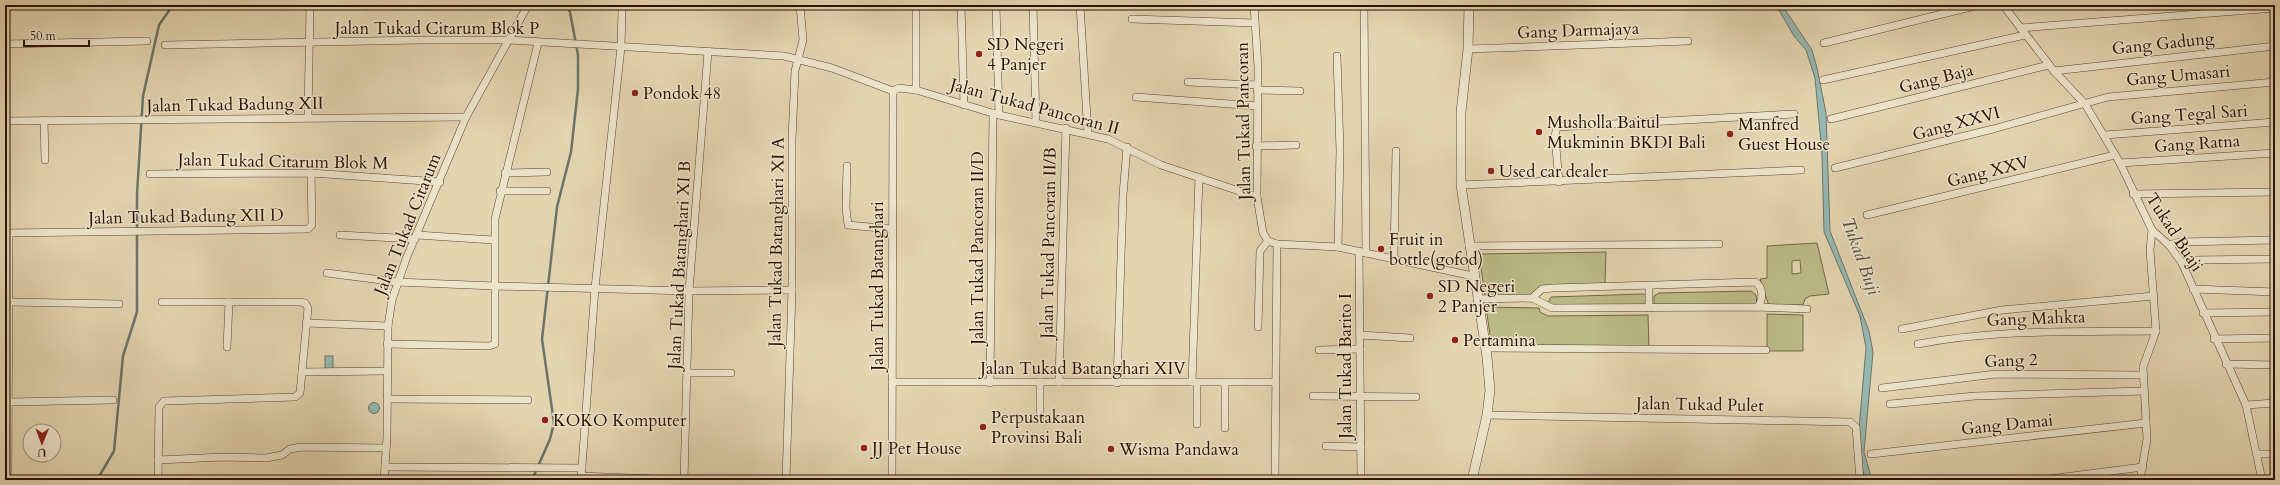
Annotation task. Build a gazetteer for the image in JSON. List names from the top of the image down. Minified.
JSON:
{"streets":{"street":["Jalan Tukad Citarum Blok P","Gang Darmajaya","Gang Gadung","Gang Umasari","Gang Baja","Jalan Tukad Badung XII","Jalan Tukad Pancoran II","Gang Tegal Sari","Jalan Tukad Pancoran","Gang XXVI","Gang Ratna","Jalan Tukad Citarum Blok M","Gang XXV","Jalan Tukad Badung XII D","Jalan Tukad Citarum","Tukad Buaji","Jalan Tukad Batanghari XI A","Jalan Tukad Pancoran II/B","Jalan Tukad Pancoran II/D","Jalan Tukad Batanghari XI B","Jalan Tukad Batanghari","Gang Mahkta","Gang 2","Jalan Tukad Barito I","Jalan Tukad Batanghari XIV","Jalan Tukad Pulet","Gang Damai"]},"crossings":[["Jalan Tukad Citarum Blok P","Jalan Tukad Pancoran II"],["Jalan Tukad Citarum Blok P","Jalan Tukad Citarum"],["Jalan Tukad Citarum Blok P","Jalan Tukad Batanghari XI A"],["Jalan Tukad Citarum Blok P","Jalan Tukad Batanghari XI B"],["Jalan Tukad Citarum Blok P","Jalan Tukad Batanghari"],["Gang Gadung","Gang Baja"],["Gang Gadung","Tukad Buaji"],["Gang Umasari","Gang XXVI"],["Gang Umasari","Tukad Buaji"],["Gang Baja","Tukad Buaji"],["Jalan Tukad Badung XII","Jalan Tukad Citarum"],["Jalan Tukad Pancoran II","Jalan Tukad Pancoran"],["Jalan Tukad Pancoran II","Jalan Tukad Pancoran II/B"],["Jalan Tukad Pancoran II","Jalan Tukad Pancoran II/D"],["Jalan Tukad Pancoran II","Jalan Tukad Batanghari"],["Gang Tegal Sari","Tukad Buaji"],["Gang XXVI","Tukad Buaji"],["Gang Ratna","Tukad Buaji"],["Jalan Tukad Citarum Blok M","Jalan Tukad Badung XII D"],["Jalan Tukad Citarum Blok M","Jalan Tukad Citarum"],["Gang XXV","Tukad Buaji"],["Jalan Tukad Pancoran II/B","Jalan Tukad Batanghari XIV"],["Jalan Tukad Pancoran II/D","Jalan Tukad Batanghari XIV"],["Jalan Tukad Batanghari","Jalan Tukad Batanghari XIV"]],"water":["Tukad Buji"],"places":["SD Negeri 4 Panjer","Pondok 48","Musholla Baitul Mukminin BKDI Bali","Manfred Guest House","Used car dealer","Fruit in bottle(gofod)","SD Negeri 2 Panjer","Pertamina","KOKO Komputer","Perpustakaan Provinsi Bali","JJ Pet House","Wisma Pandawa"],"scale_bar":"50 m","north":"bottom"}
